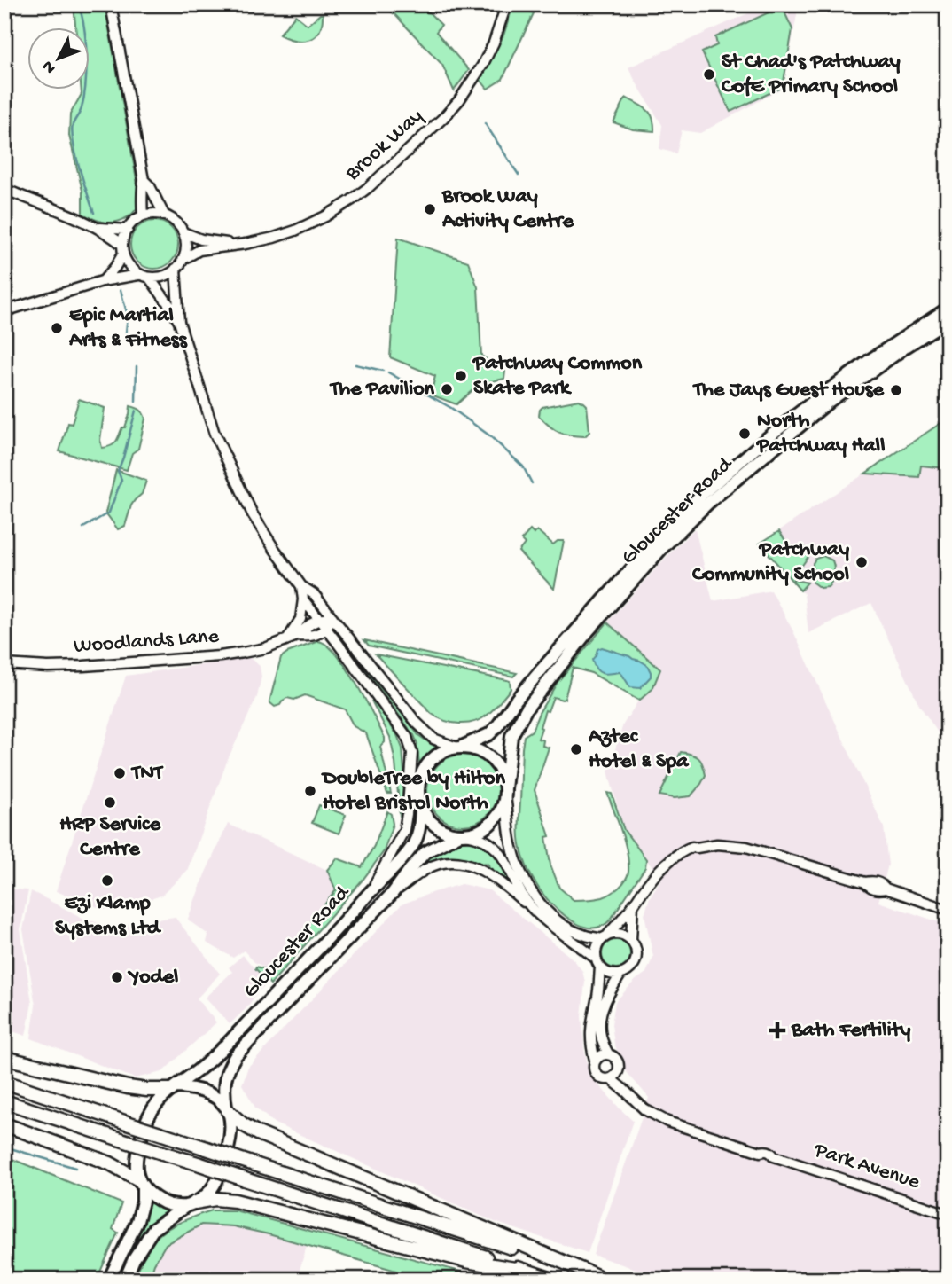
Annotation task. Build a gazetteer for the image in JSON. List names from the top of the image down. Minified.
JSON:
{"streets":{"main road":["Gloucester Road"],"street":["Brook Way","Woodlands Lane","Park Avenue"]},"places":{"other":["St Chad's Patchway CofE Primary School","Brook Way Activity Centre","Epic Martial Arts & Fitness","Patchway Common Skate Park","The Pavilion","The Jays Guest House","North Patchway Hall","Patchway Community School","Aztec Hotel & Spa","TNT","DoubleTree by Hilton Hotel Bristol North","HRP Service Centre","Ezi Klamp Systems Ltd","Yodel"],"health":["Bath Fertility"]},"north":"bottom left"}
